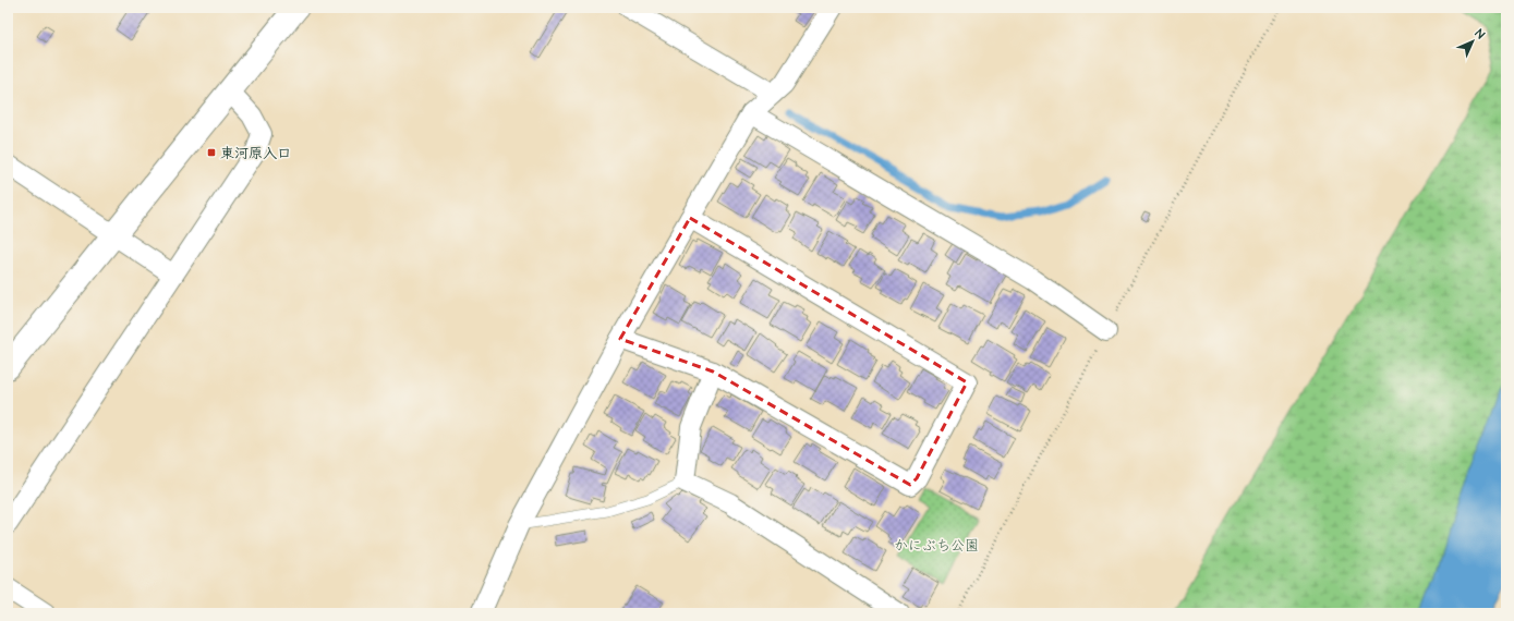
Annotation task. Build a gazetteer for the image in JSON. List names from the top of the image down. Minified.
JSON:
{"parks":["かにぶち公園"],"places":{"transit":["東河原入口"]},"north":"top right"}
